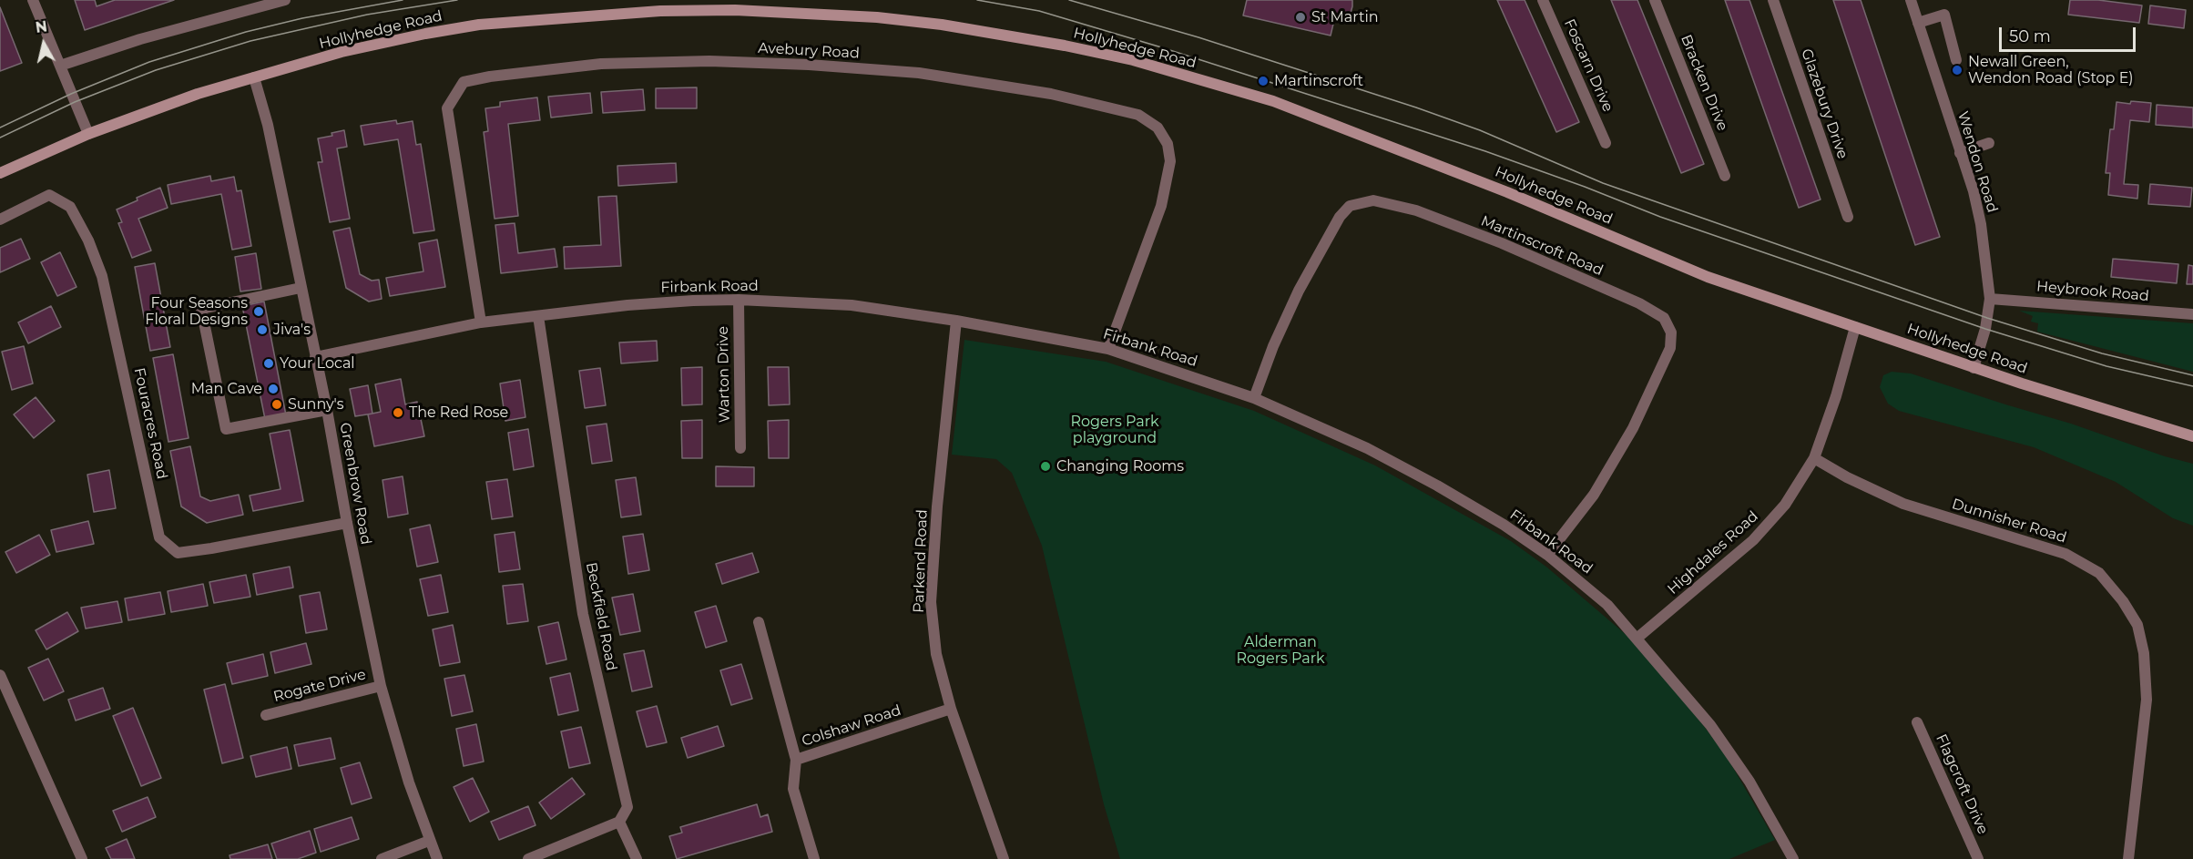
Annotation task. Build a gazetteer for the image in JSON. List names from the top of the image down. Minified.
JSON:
{"streets":{"street":["Hollyhedge Road","Avebury Road","Foscarn Drive","Bracken Drive","Glazebury Drive","Wendon Road","Martinscroft Road","Firbank Road","Heybrook Road","Warton Drive","Fouracres Road","Greenbrow Road","Dunnisher Road","Highdales Road","Parkend Road","Beckfield Road","Rogate Drive","Colshaw Road","Flagcroft Drive"]},"crossings":[["Hollyhedge Road","Wendon Road"],["Hollyhedge Road","Greenbrow Road"],["Hollyhedge Road","Highdales Road"],["Avebury Road","Firbank Road"],["Wendon Road","Heybrook Road"],["Martinscroft Road","Firbank Road"],["Firbank Road","Warton Drive"],["Firbank Road","Greenbrow Road"],["Firbank Road","Highdales Road"],["Firbank Road","Parkend Road"],["Firbank Road","Beckfield Road"],["Fouracres Road","Greenbrow Road"],["Greenbrow Road","Rogate Drive"],["Dunnisher Road","Highdales Road"],["Parkend Road","Colshaw Road"]],"parks":["Rogers Park playground","Alderman Rogers Park"],"places":["St Martin","Newall Green, Wendon Road (Stop E)","Martinscroft","Four Seasons Floral Designs","Jiva's","Your Local","Man Cave","Sunny's","The Red Rose","Changing Rooms"],"scale_bar":"50 m","north":"top"}
